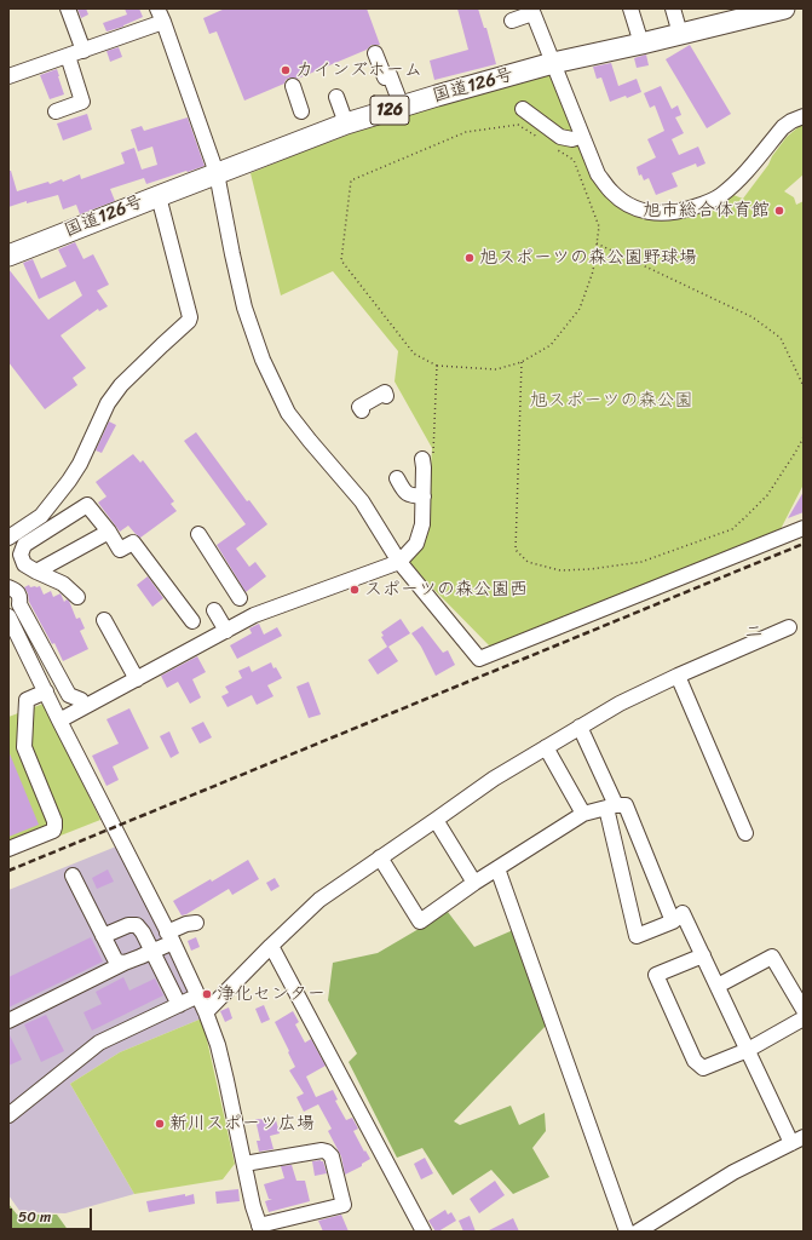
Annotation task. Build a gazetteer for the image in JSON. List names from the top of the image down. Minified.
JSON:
{"streets":{"highway":["国道126号","126"]},"districts":["ニ"],"parks":["旭スポーツの森公園"],"places":["カインズホーム","旭市総合体育館","旭スポーツの森公園野球場","スポーツの森公園西","浄化センター","新川スポーツ広場"],"scale_bar":"50 m"}
